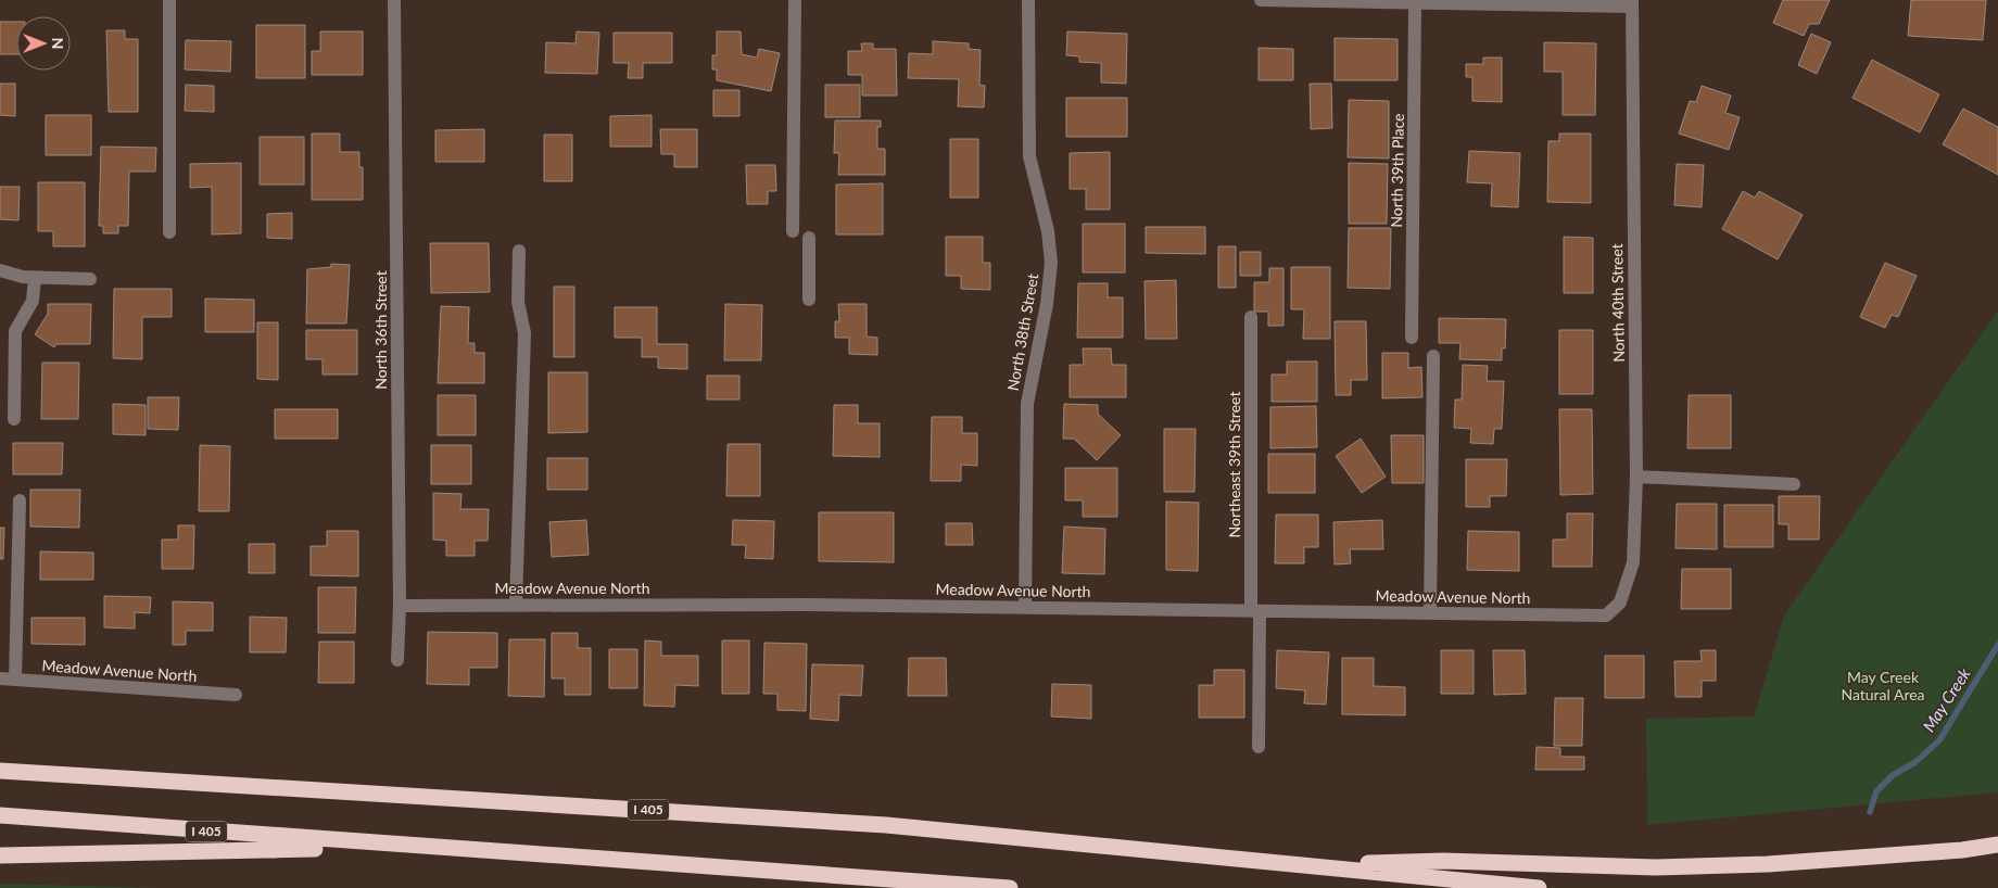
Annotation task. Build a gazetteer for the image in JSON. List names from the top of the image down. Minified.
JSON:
{"streets":{"highway":["I 405"],"street":["North 39th Place","North 40th Street","North 36th Street","North 38th Street","Northeast 39th Street","Meadow Avenue North"]},"crossings":[["North 40th Street","Meadow Avenue North"],["North 36th Street","Meadow Avenue North"],["North 38th Street","Meadow Avenue North"],["Northeast 39th Street","Meadow Avenue North"]],"water":["May Creek"],"parks":["May Creek Natural Area"],"north":"right"}
